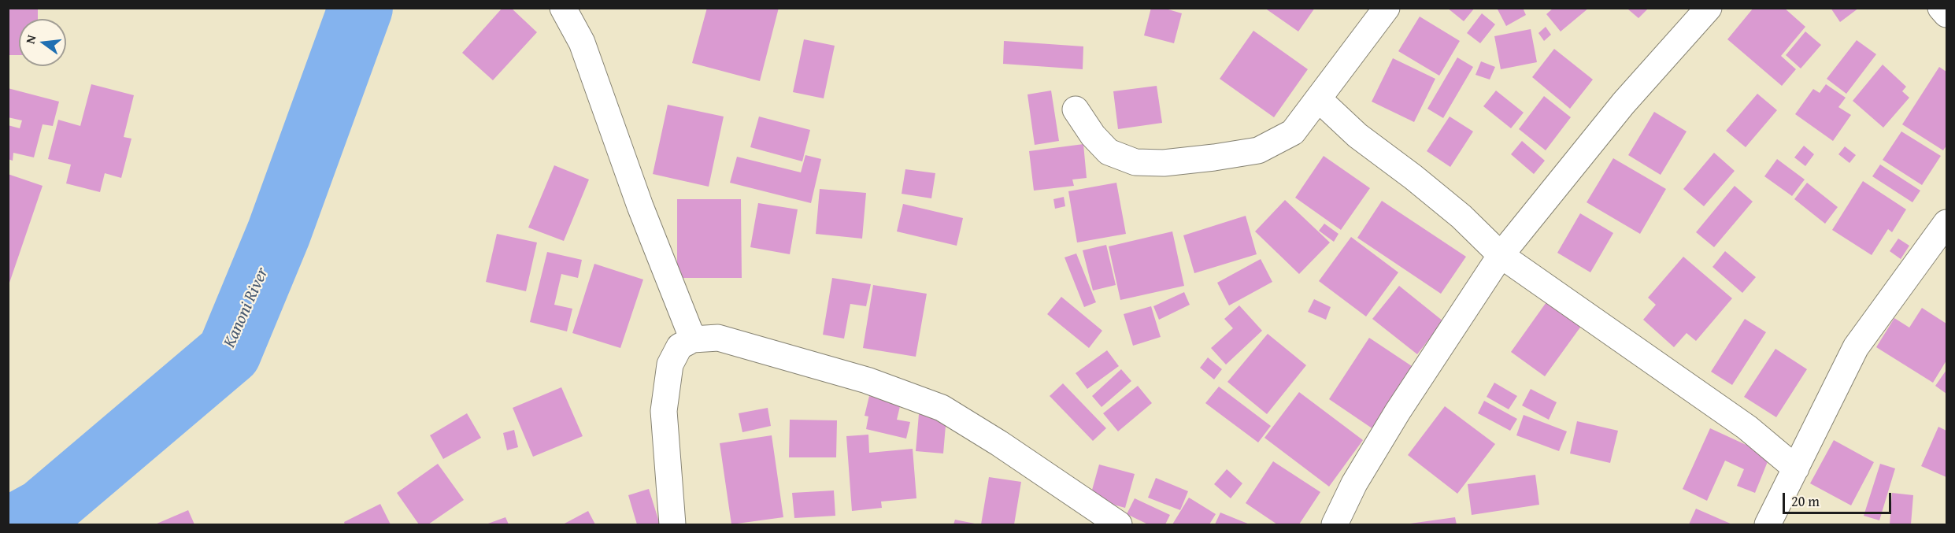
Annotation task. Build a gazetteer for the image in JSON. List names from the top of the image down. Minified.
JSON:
{"water":["Kanoni River"],"scale_bar":"20 m","north":"left"}
